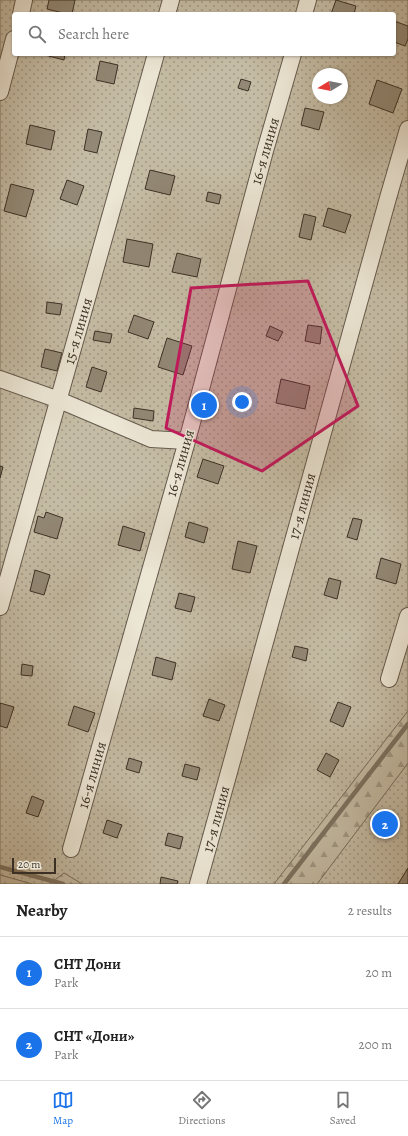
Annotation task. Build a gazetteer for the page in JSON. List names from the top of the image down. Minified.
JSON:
{"streets":{"lane":["16-я линия","15-я линия","17-я линия"]},"scale_bar":"20 m","north":"left","page":{"search":"Search here","pins":["1","2"],"scale":"20 m","heading":["Nearby","2 results"],"list":[{"mark":"1","name":"СНТ Дони","note":"Park","value":"20 m"},{"mark":"2","name":"СНТ «Дони»","note":"Park","value":"200 m"}],"nav":["Map","Directions","Saved"]}}
